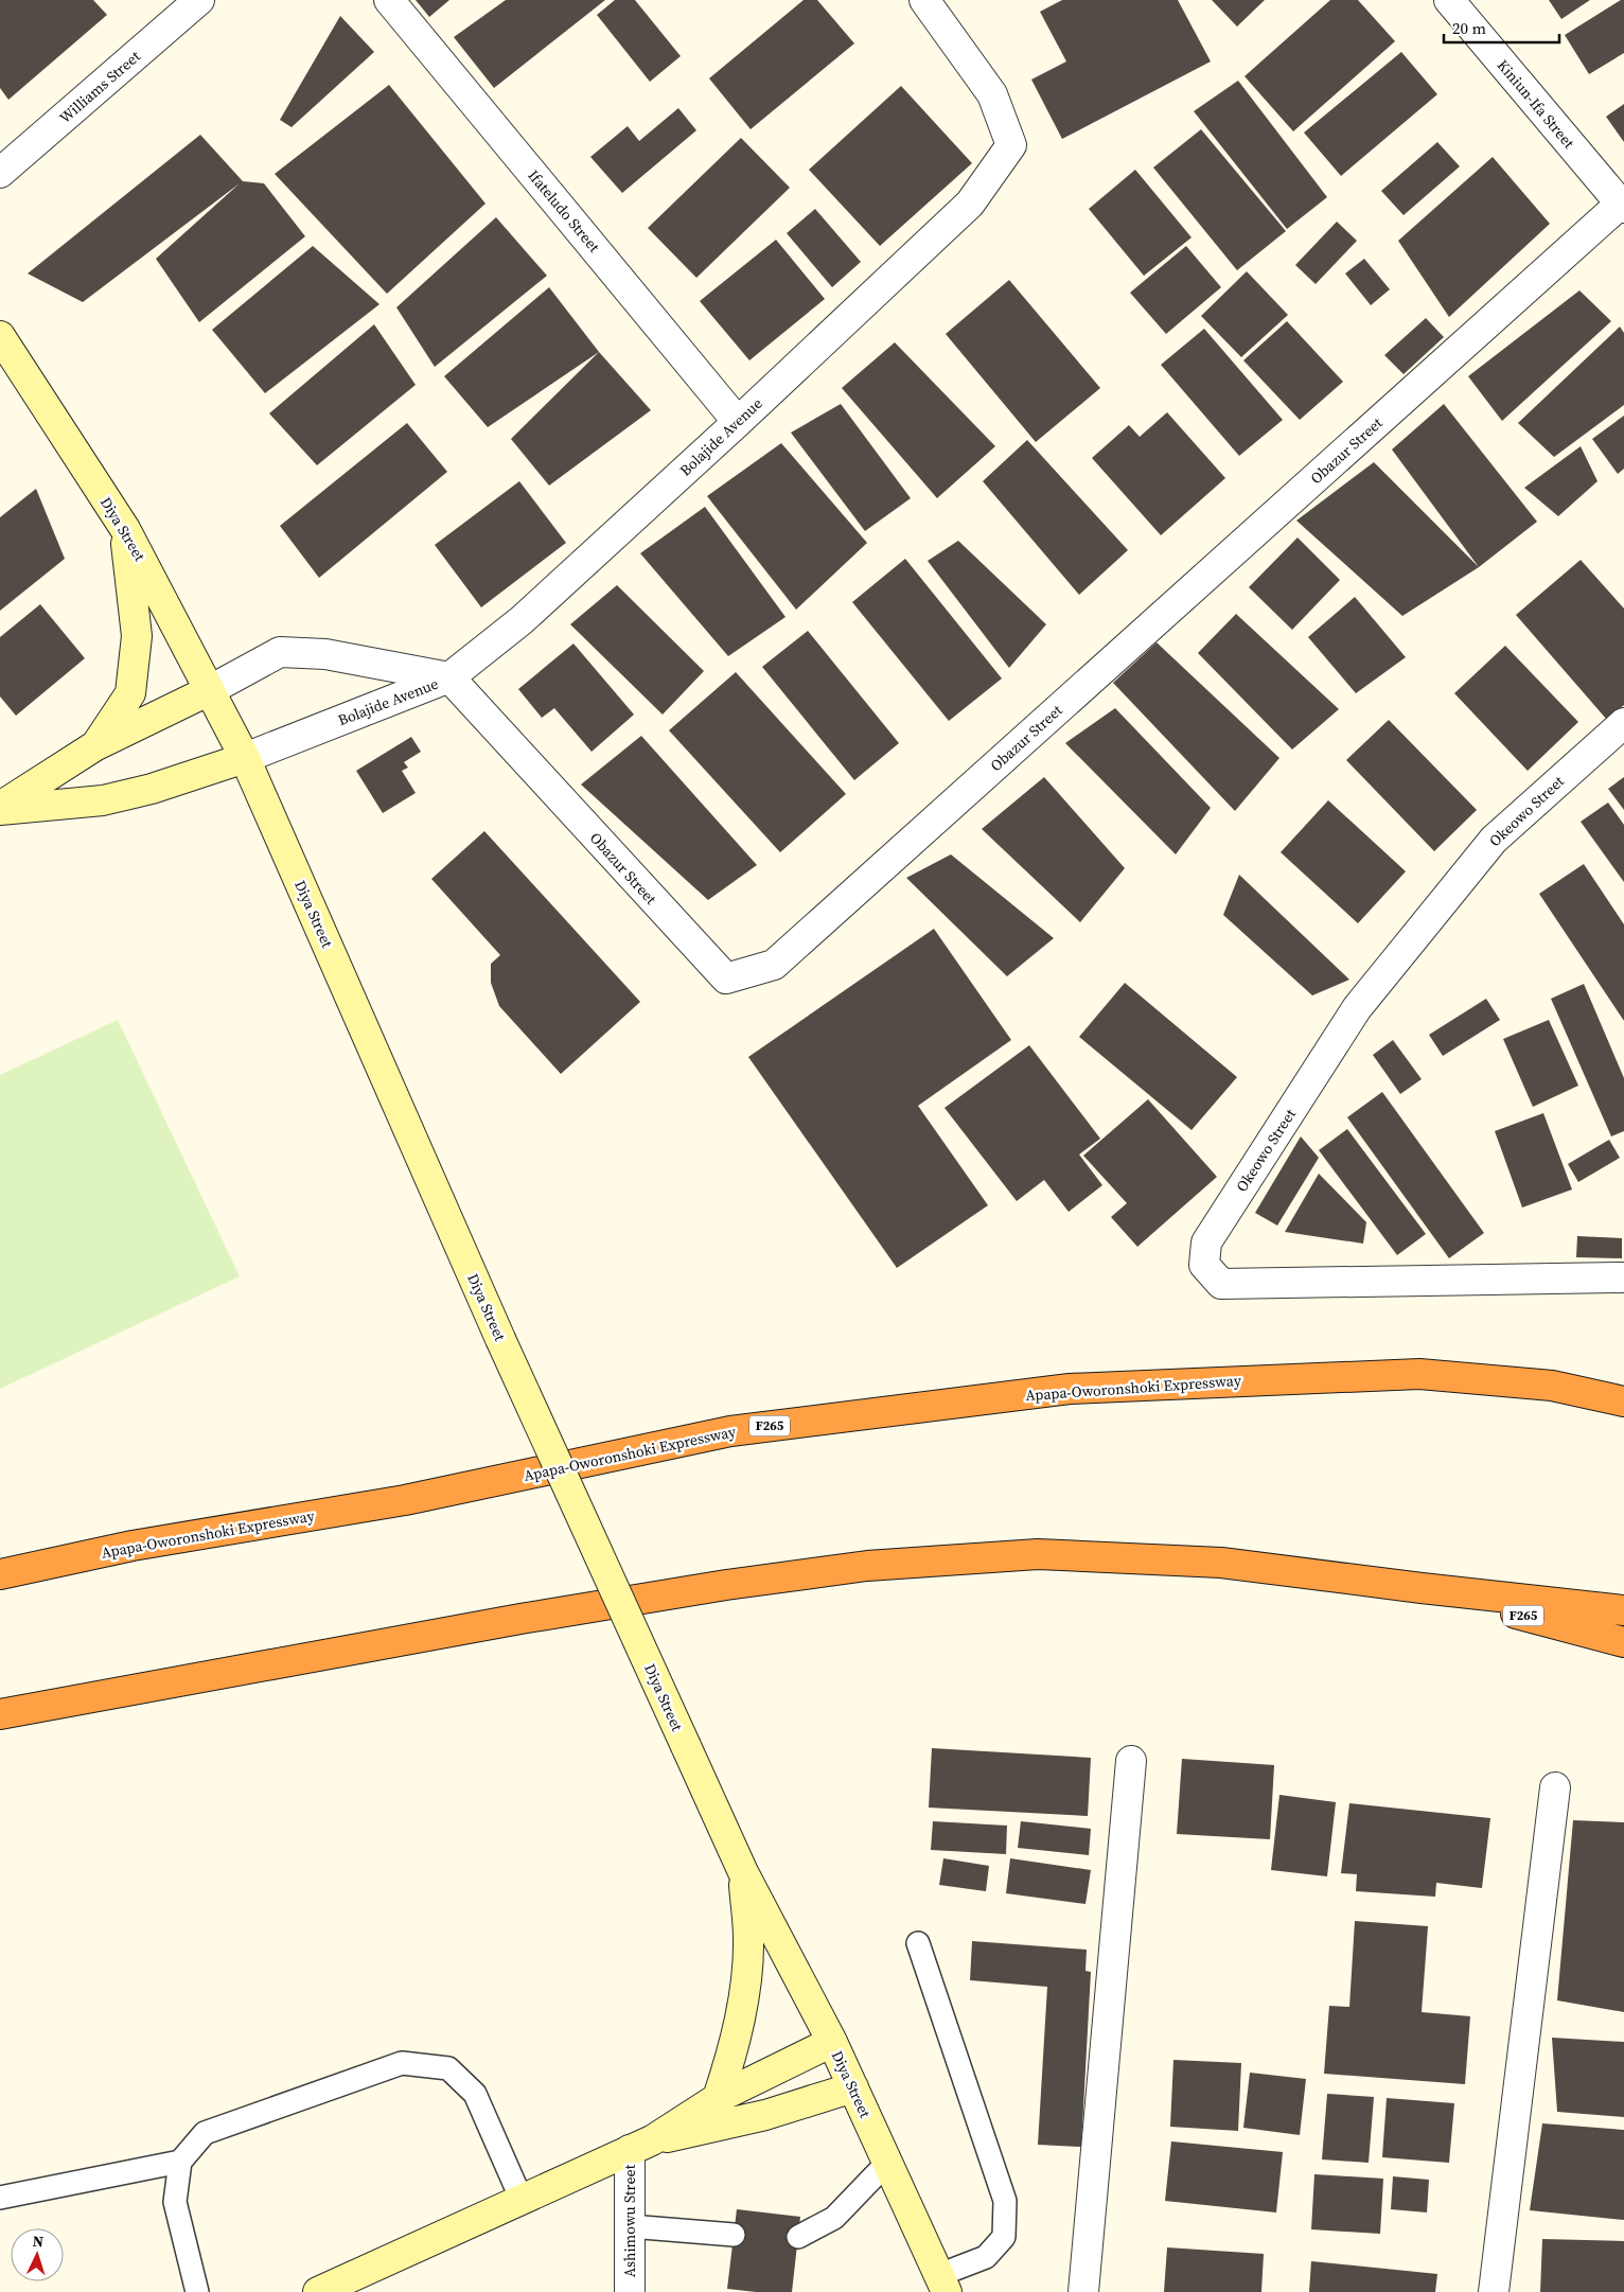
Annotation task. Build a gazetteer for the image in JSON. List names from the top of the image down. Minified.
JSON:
{"streets":{"highway":["Apapa-Oworonshoki Expressway","F265"],"main road":["Diya Street"],"street":["Williams Street","Kiniun-Ifa Street","Ifateludo Street","Bolajide Avenue","Obazur Street","Okeowo Street","Ashimowu Street"]},"crossings":[["Kiniun-Ifa Street","Obazur Street"],["Ifateludo Street","Bolajide Avenue"],["Bolajide Avenue","Obazur Street"],["Bolajide Avenue","Diya Street"],["Apapa-Oworonshoki Expressway","F265"]],"scale_bar":"20 m","north":"top"}
